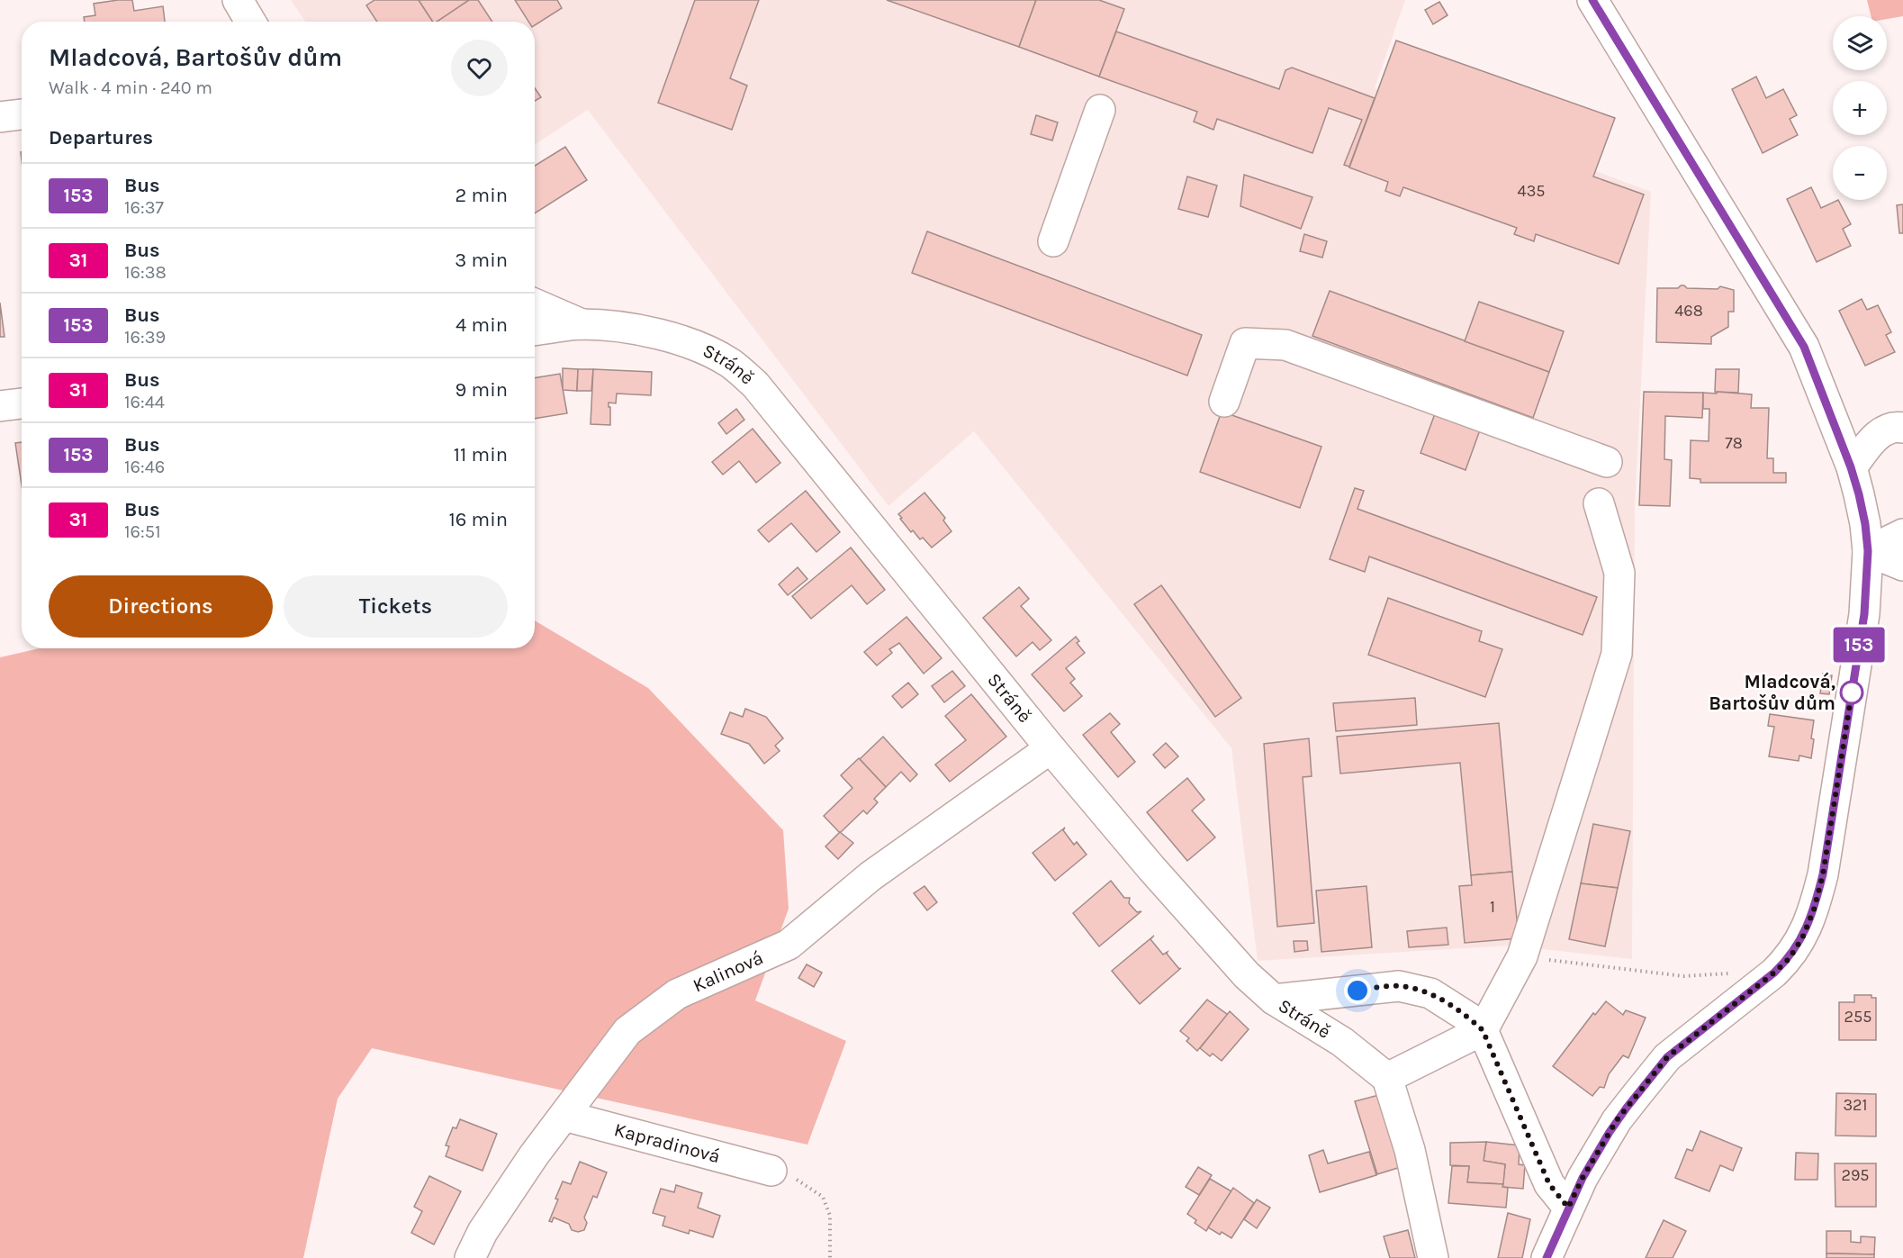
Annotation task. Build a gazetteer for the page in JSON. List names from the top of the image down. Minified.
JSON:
{"streets":{"street":["Stráně","Kalinová","Kapradinová"]},"crossings":[["Stráně","Kalinová"],["Kalinová","Kapradinová"]],"places":["Mladcová, Bartošův dům"],"lines":["bus line 153"],"house_numbers":["435","468","78","1","255","321","295"],"page":{"on_map":"153","map_buttons":["+","−"],"heading":[["Mladcová, Bartošův dům","Walk · 4 min · 240 m"],"Departures"],"list":[{"mark":"153","name":"Bus","note":"16:37","value":"2 min"},{"mark":"31","name":"Bus","note":"16:38","value":"3 min"},{"mark":"153","name":"Bus","note":"16:39","value":"4 min"},{"mark":"31","name":"Bus","note":"16:44","value":"9 min"},{"mark":"153","name":"Bus","note":"16:46","value":"11 min"},{"mark":"31","name":"Bus","note":"16:51","value":"16 min"}],"buttons":["Directions","Tickets"]}}
